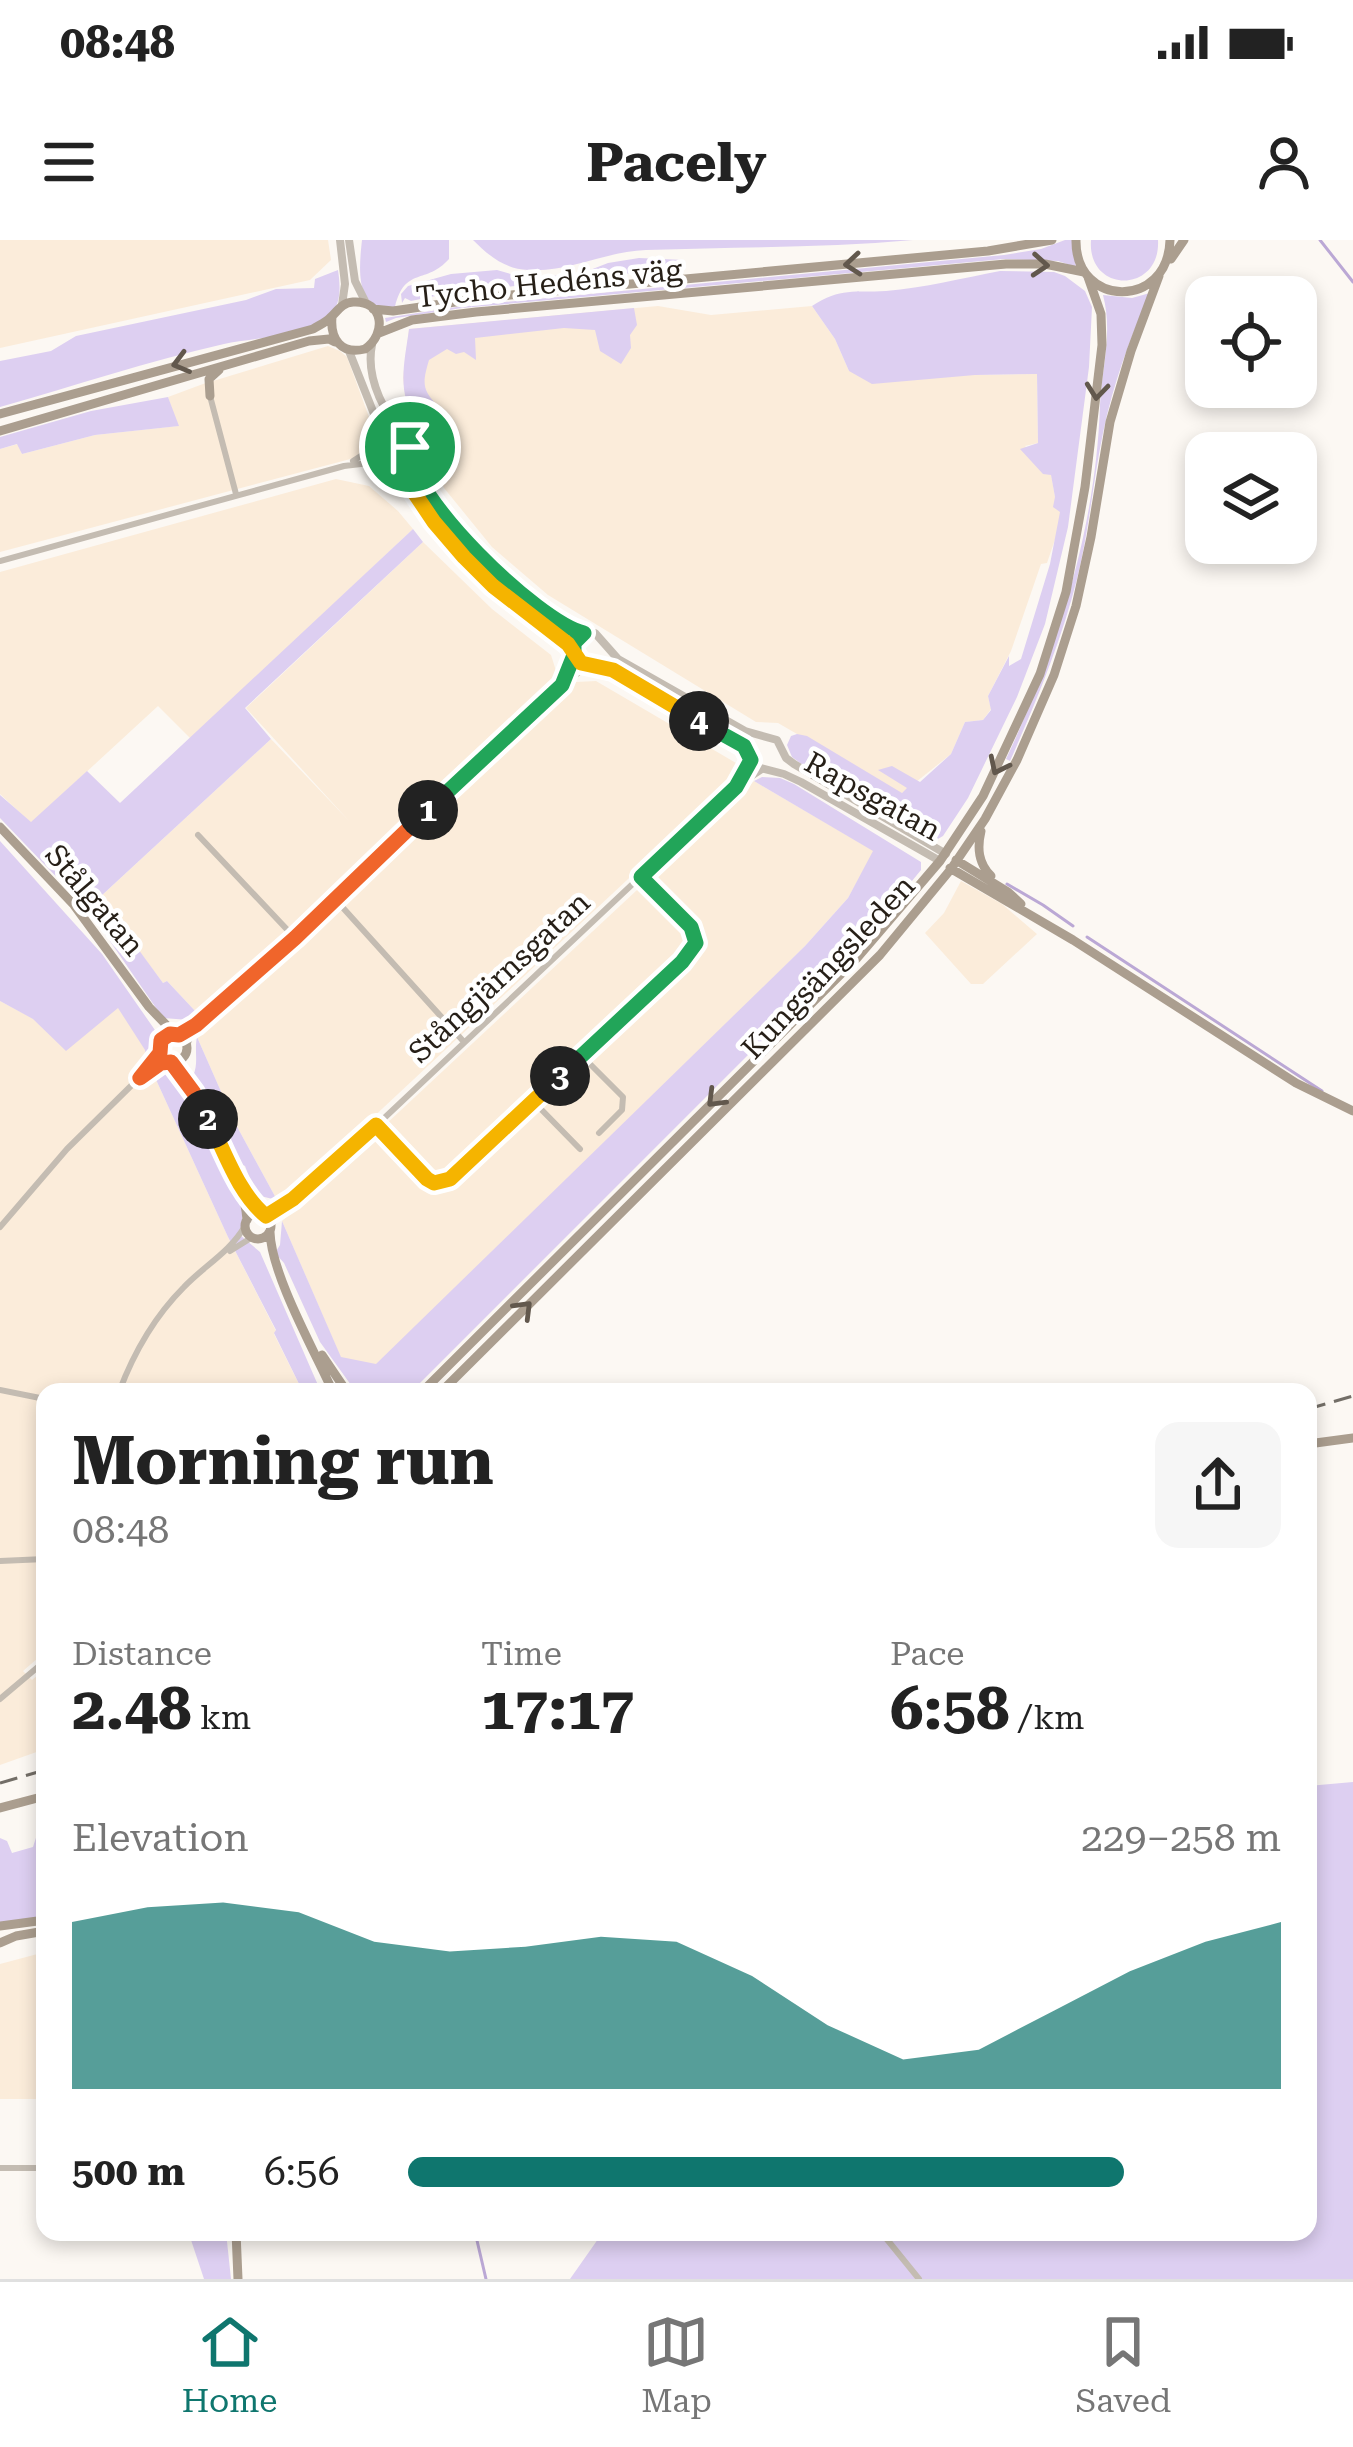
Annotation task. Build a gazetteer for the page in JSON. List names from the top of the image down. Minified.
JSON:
{"streets":{"main road":["Tycho Hedéns väg","Rapsgatan","Stålgatan","Kungsängsleden"],"street":["Stångjärnsgatan"]},"crossings":[["Tycho Hedéns väg","Kungsängsleden"],["Rapsgatan","Kungsängsleden"],["Rapsgatan","Stångjärnsgatan"]],"page":{"status":"08:48","header":"Pacely","pins":["4","1","3","2"],"heading":["Morning run","08:48"],"stats":[["Distance","2.48 km"],["Time","17:17"],["Pace","6:58 /km"]],"chart":["Elevation","229–258 m"],"list":[{"name":"500 m","note":"6:56"}],"tabs":["Home","Map","Saved"]}}
